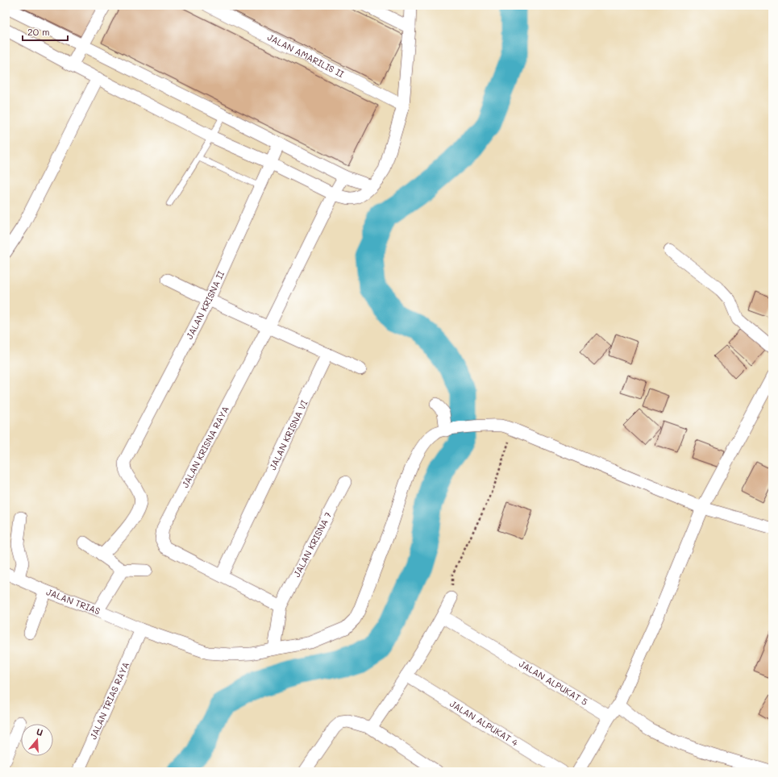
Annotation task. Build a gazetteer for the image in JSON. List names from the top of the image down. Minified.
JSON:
{"streets":{"street":["JALAN AMARILIS II","JALAN KRISNA II","JALAN KRISNA VI","JALAN KRISNA RAYA","JALAN KRISNA 7","JALAN TRIAS","JALAN ALPUKAT 5","JALAN TRIAS RAYA","JALAN ALPUKAT 4"]},"crossings":[["JALAN KRISNA VI","JALAN KRISNA RAYA"],["JALAN KRISNA RAYA","JALAN KRISNA 7"],["JALAN TRIAS","JALAN TRIAS RAYA"]],"scale_bar":"20 m","north":"top"}
